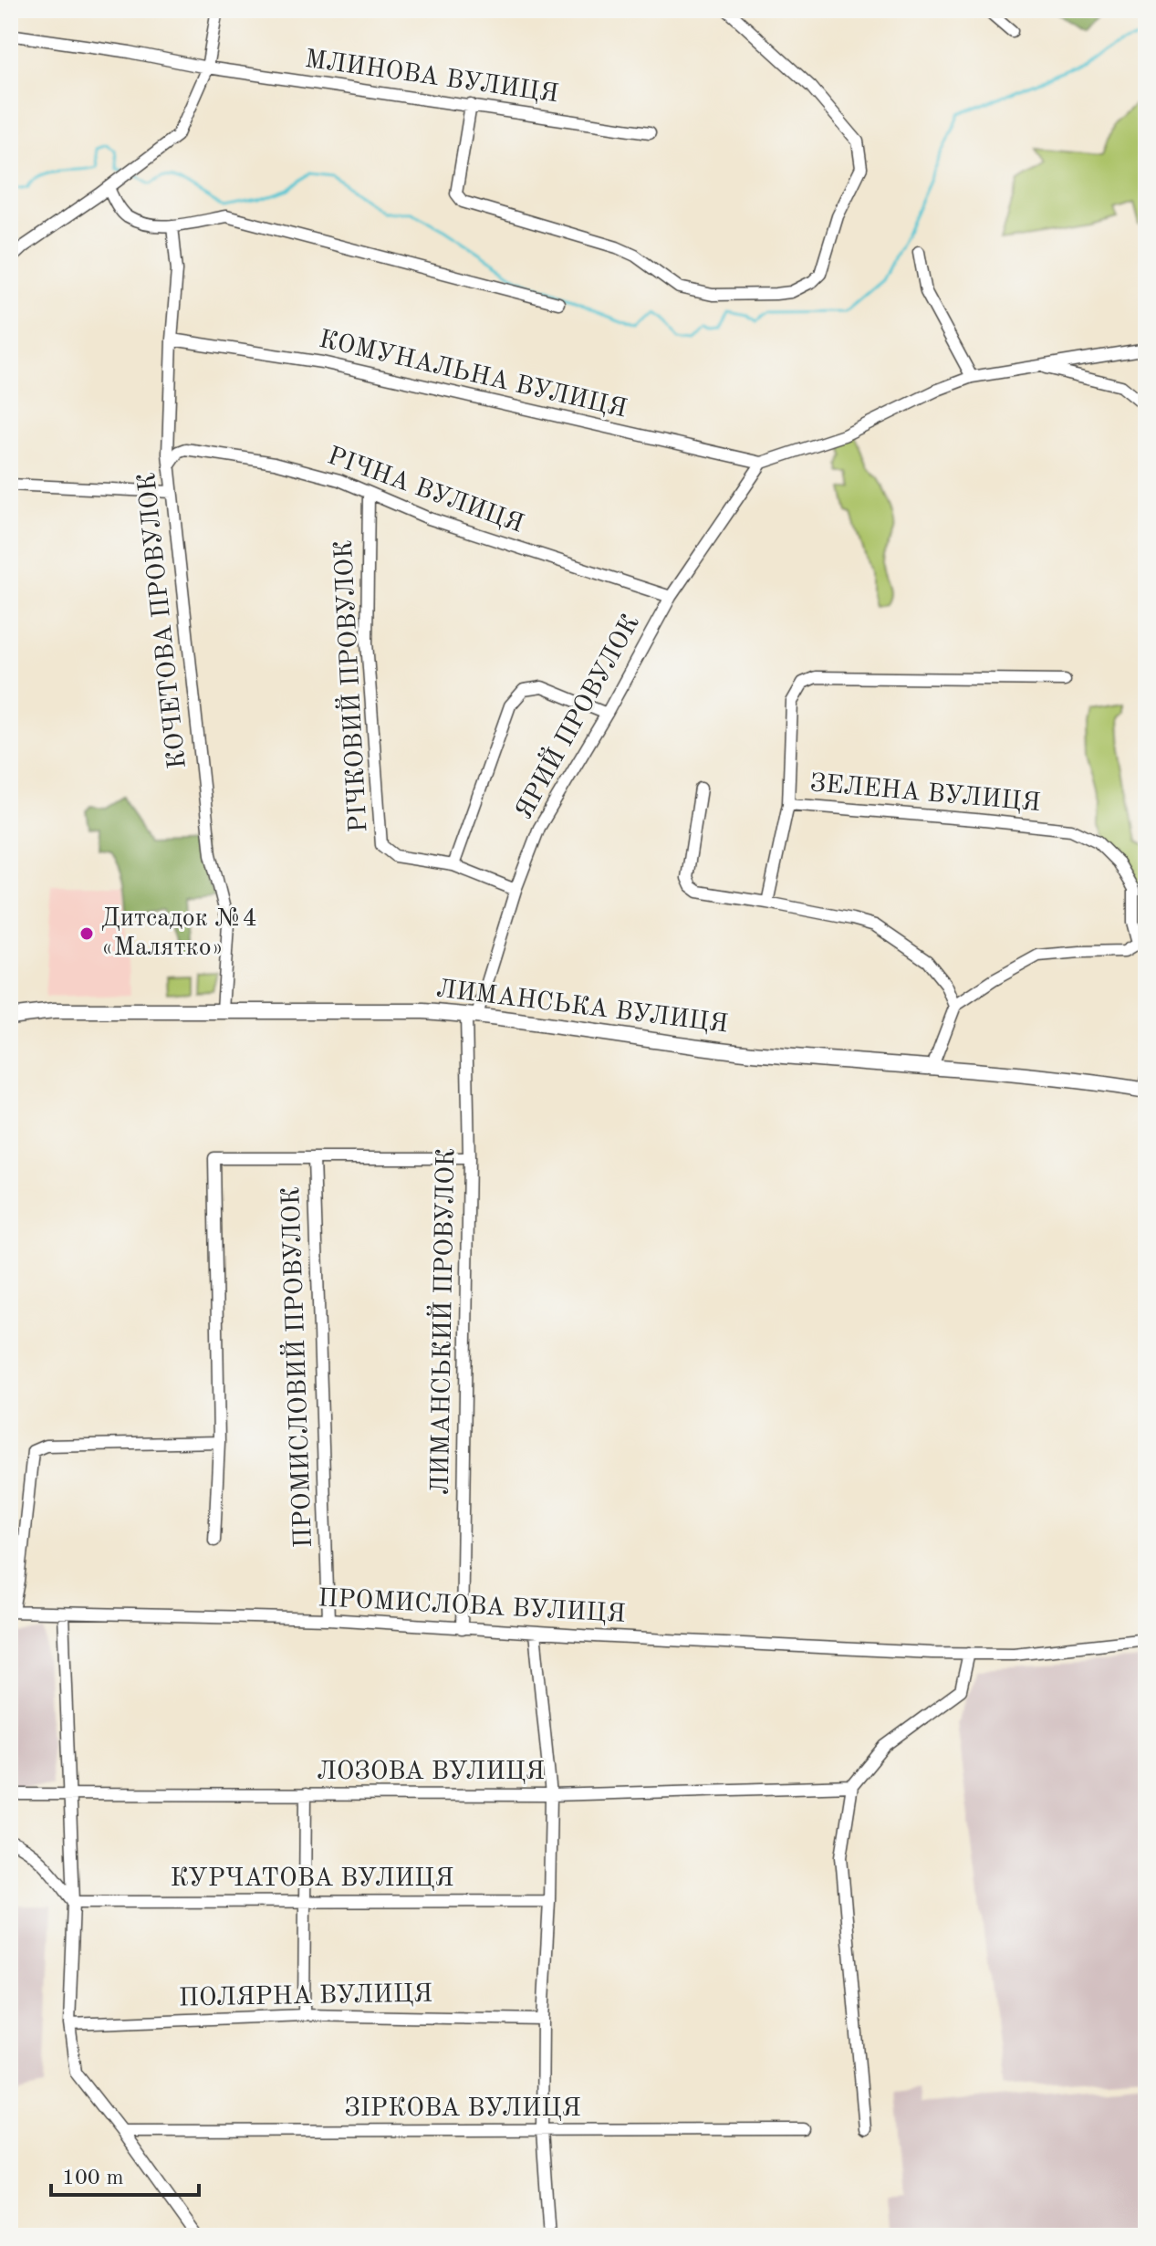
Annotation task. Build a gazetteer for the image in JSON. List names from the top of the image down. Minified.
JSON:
{"streets":{"street":["МЛИНОВА ВУЛИЦЯ","КОМУНАЛЬНА ВУЛИЦЯ","РІЧНА ВУЛИЦЯ","КОЧЕТОВА ПРОВУЛОК","РІЧКОВИЙ ПРОВУЛОК","ЯРИЙ ПРОВУЛОК","ЗЕЛЕНА ВУЛИЦЯ","ЛИМАНСЬКА ВУЛИЦЯ","ЛИМАНСЬКИЙ ПРОВУЛОК","ПРОМИСЛОВИЙ ПРОВУЛОК","ПРОМИСЛОВА ВУЛИЦЯ","ЛОЗОВА ВУЛИЦЯ","КУРЧАТОВА ВУЛИЦЯ","ПОЛЯРНА ВУЛИЦЯ","ЗІРКОВА ВУЛИЦЯ"]},"crossings":[["КОМУНАЛЬНА ВУЛИЦЯ","КОЧЕТОВА ПРОВУЛОК"],["КОМУНАЛЬНА ВУЛИЦЯ","ЯРИЙ ПРОВУЛОК"],["РІЧНА ВУЛИЦЯ","КОЧЕТОВА ПРОВУЛОК"],["РІЧНА ВУЛИЦЯ","РІЧКОВИЙ ПРОВУЛОК"],["РІЧНА ВУЛИЦЯ","ЯРИЙ ПРОВУЛОК"],["КОЧЕТОВА ПРОВУЛОК","ЛИМАНСЬКА ВУЛИЦЯ"],["РІЧКОВИЙ ПРОВУЛОК","ЯРИЙ ПРОВУЛОК"],["ЯРИЙ ПРОВУЛОК","ЛИМАНСЬКА ВУЛИЦЯ"],["ЯРИЙ ПРОВУЛОК","ЛИМАНСЬКИЙ ПРОВУЛОК"],["ЛИМАНСЬКА ВУЛИЦЯ","ЛИМАНСЬКИЙ ПРОВУЛОК"],["ЛИМАНСЬКИЙ ПРОВУЛОК","ПРОМИСЛОВА ВУЛИЦЯ"],["ПРОМИСЛОВИЙ ПРОВУЛОК","ПРОМИСЛОВА ВУЛИЦЯ"]],"places":["Дитсадок №4 «Малятко»"],"scale_bar":"100 m"}
